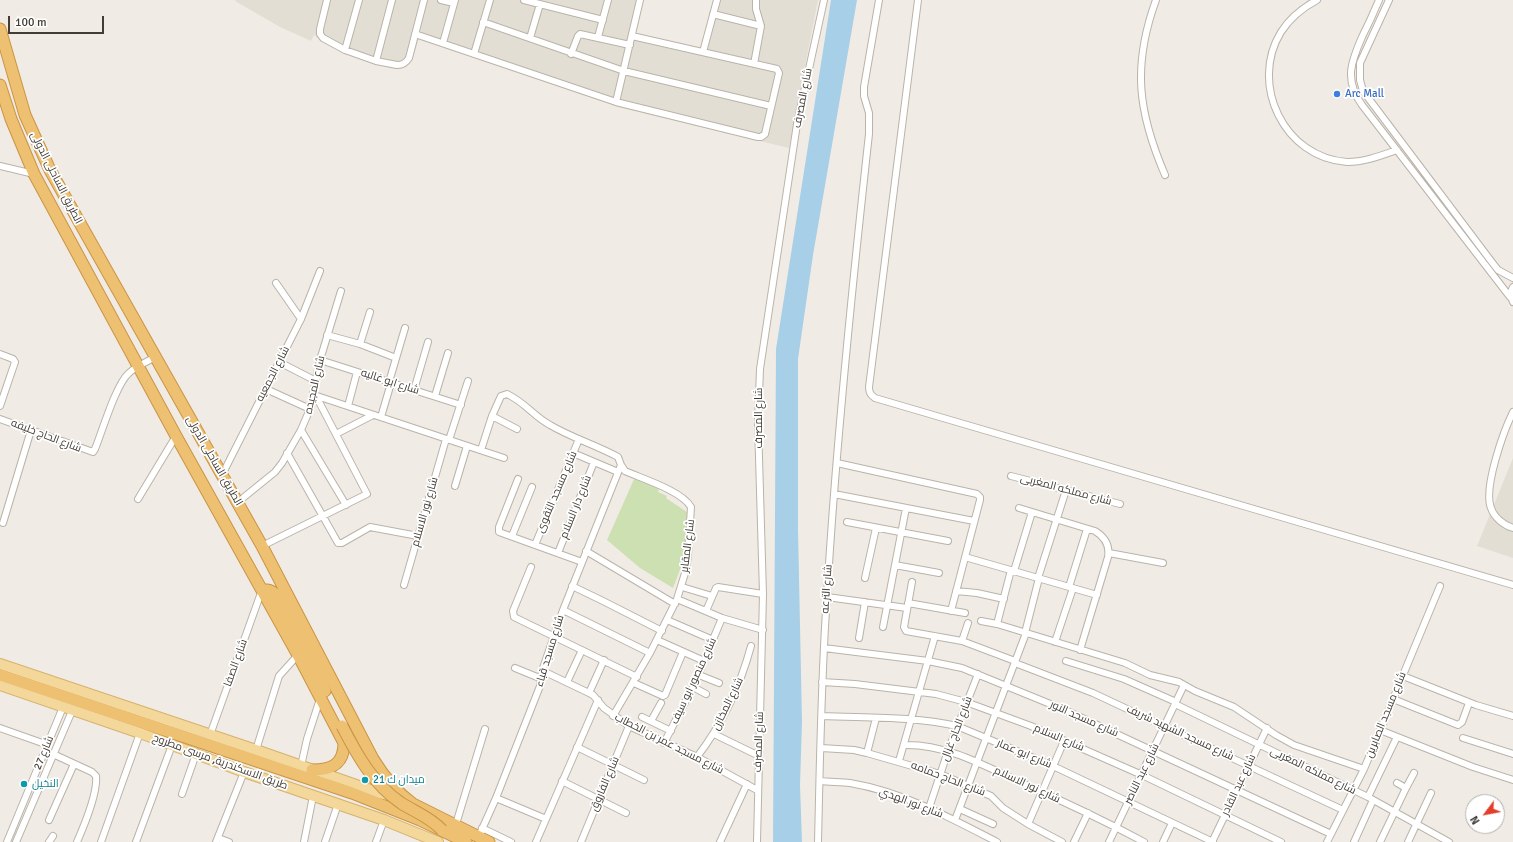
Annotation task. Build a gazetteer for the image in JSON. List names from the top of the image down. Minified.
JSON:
{"streets":{"highway":["الطريق الساحلى الدولى"],"main road":["طريق الاسكندرية, مرسى مطروح"],"street":["شارع المصرف","شارع الجمعيه","شارع ابو غاليه","شارع المجيده","شارع الحاج خليفه","شارع مملكه المغربى","شارع مسجد التقوى","شارع دار السلام","شارع نور الاسلام","شارع المقابر","شارع الترعه","شارع مسجد قباء","شارع الصفا","شارع منصور ابو سيف","شارع المخازن","شارع مسجد الصابرين","شارع مسجد النور","شارع الحاج غزال","شارع مسجد الشهيد شريف","شارع السلام","شارع مسجد عمر بن الخطاب","شارع 27","شارع ابو عمار","شارع عبد الناصر","شارع الحاج حمامه","شارع الفاروق","شارع عبد القادر","شارع نور الهدي"]},"crossings":[["شارع المصرف","شارع مسجد عمر بن الخطاب"],["الطريق الساحلى الدولى","شارع الجمعيه"],["الطريق الساحلى الدولى","شارع المجيده"],["الطريق الساحلى الدولى","شارع الحاج خليفه"],["الطريق الساحلى الدولى","شارع مسجد قباء"],["الطريق الساحلى الدولى","شارع الصفا"],["الطريق الساحلى الدولى","طريق الاسكندرية, مرسى مطروح"],["شارع ابو غاليه","شارع المجيده"],["شارع ابو غاليه","شارع نور الاسلام"],["شارع مملكه المغربى","شارع مسجد الصابرين"],["شارع مملكه المغربى","شارع عبد الناصر"],["شارع مملكه المغربى","شارع عبد القادر"],["شارع مسجد التقوى","شارع المقابر"],["شارع نور الاسلام","شارع الحاج غزال"],["شارع نور الاسلام","شارع عبد الناصر"],["شارع المقابر","شارع مسجد قباء"],["شارع المقابر","شارع مسجد عمر بن الخطاب"],["شارع الترعه","شارع مسجد النور"],["شارع الترعه","شارع السلام"],["شارع الترعه","شارع ابو عمار"],["شارع الترعه","شارع الحاج حمامه"],["شارع الترعه","شارع نور الهدي"],["شارع مسجد قباء","شارع مسجد عمر بن الخطاب"],["شارع الصفا","طريق الاسكندرية, مرسى مطروح"],["شارع منصور ابو سيف","شارع مسجد عمر بن الخطاب"],["شارع المخازن","شارع مسجد عمر بن الخطاب"],["شارع مسجد الصابرين","شارع مسجد النور"],["شارع مسجد الصابرين","شارع مسجد الشهيد شريف"],["شارع مسجد النور","شارع الحاج غزال"],["شارع مسجد النور","شارع عبد الناصر"],["شارع مسجد النور","شارع عبد القادر"],["شارع الحاج غزال","شارع السلام"],["شارع الحاج غزال","شارع ابو عمار"],["شارع الحاج غزال","شارع الحاج حمامه"],["شارع الحاج غزال","شارع نور الهدي"],["شارع مسجد الشهيد شريف","شارع عبد الناصر"],["شارع مسجد الشهيد شريف","شارع عبد القادر"],["شارع السلام","شارع عبد الناصر"],["شارع السلام","شارع عبد القادر"],["شارع مسجد عمر بن الخطاب","شارع الفاروق"],["شارع 27","طريق الاسكندرية, مرسى مطروح"],["شارع ابو عمار","شارع عبد الناصر"],["شارع ابو عمار","شارع عبد القادر"]],"places":["Arc Mall","ميدان ك 21","النخيل"],"scale_bar":"100 m","north":"bottom left"}
